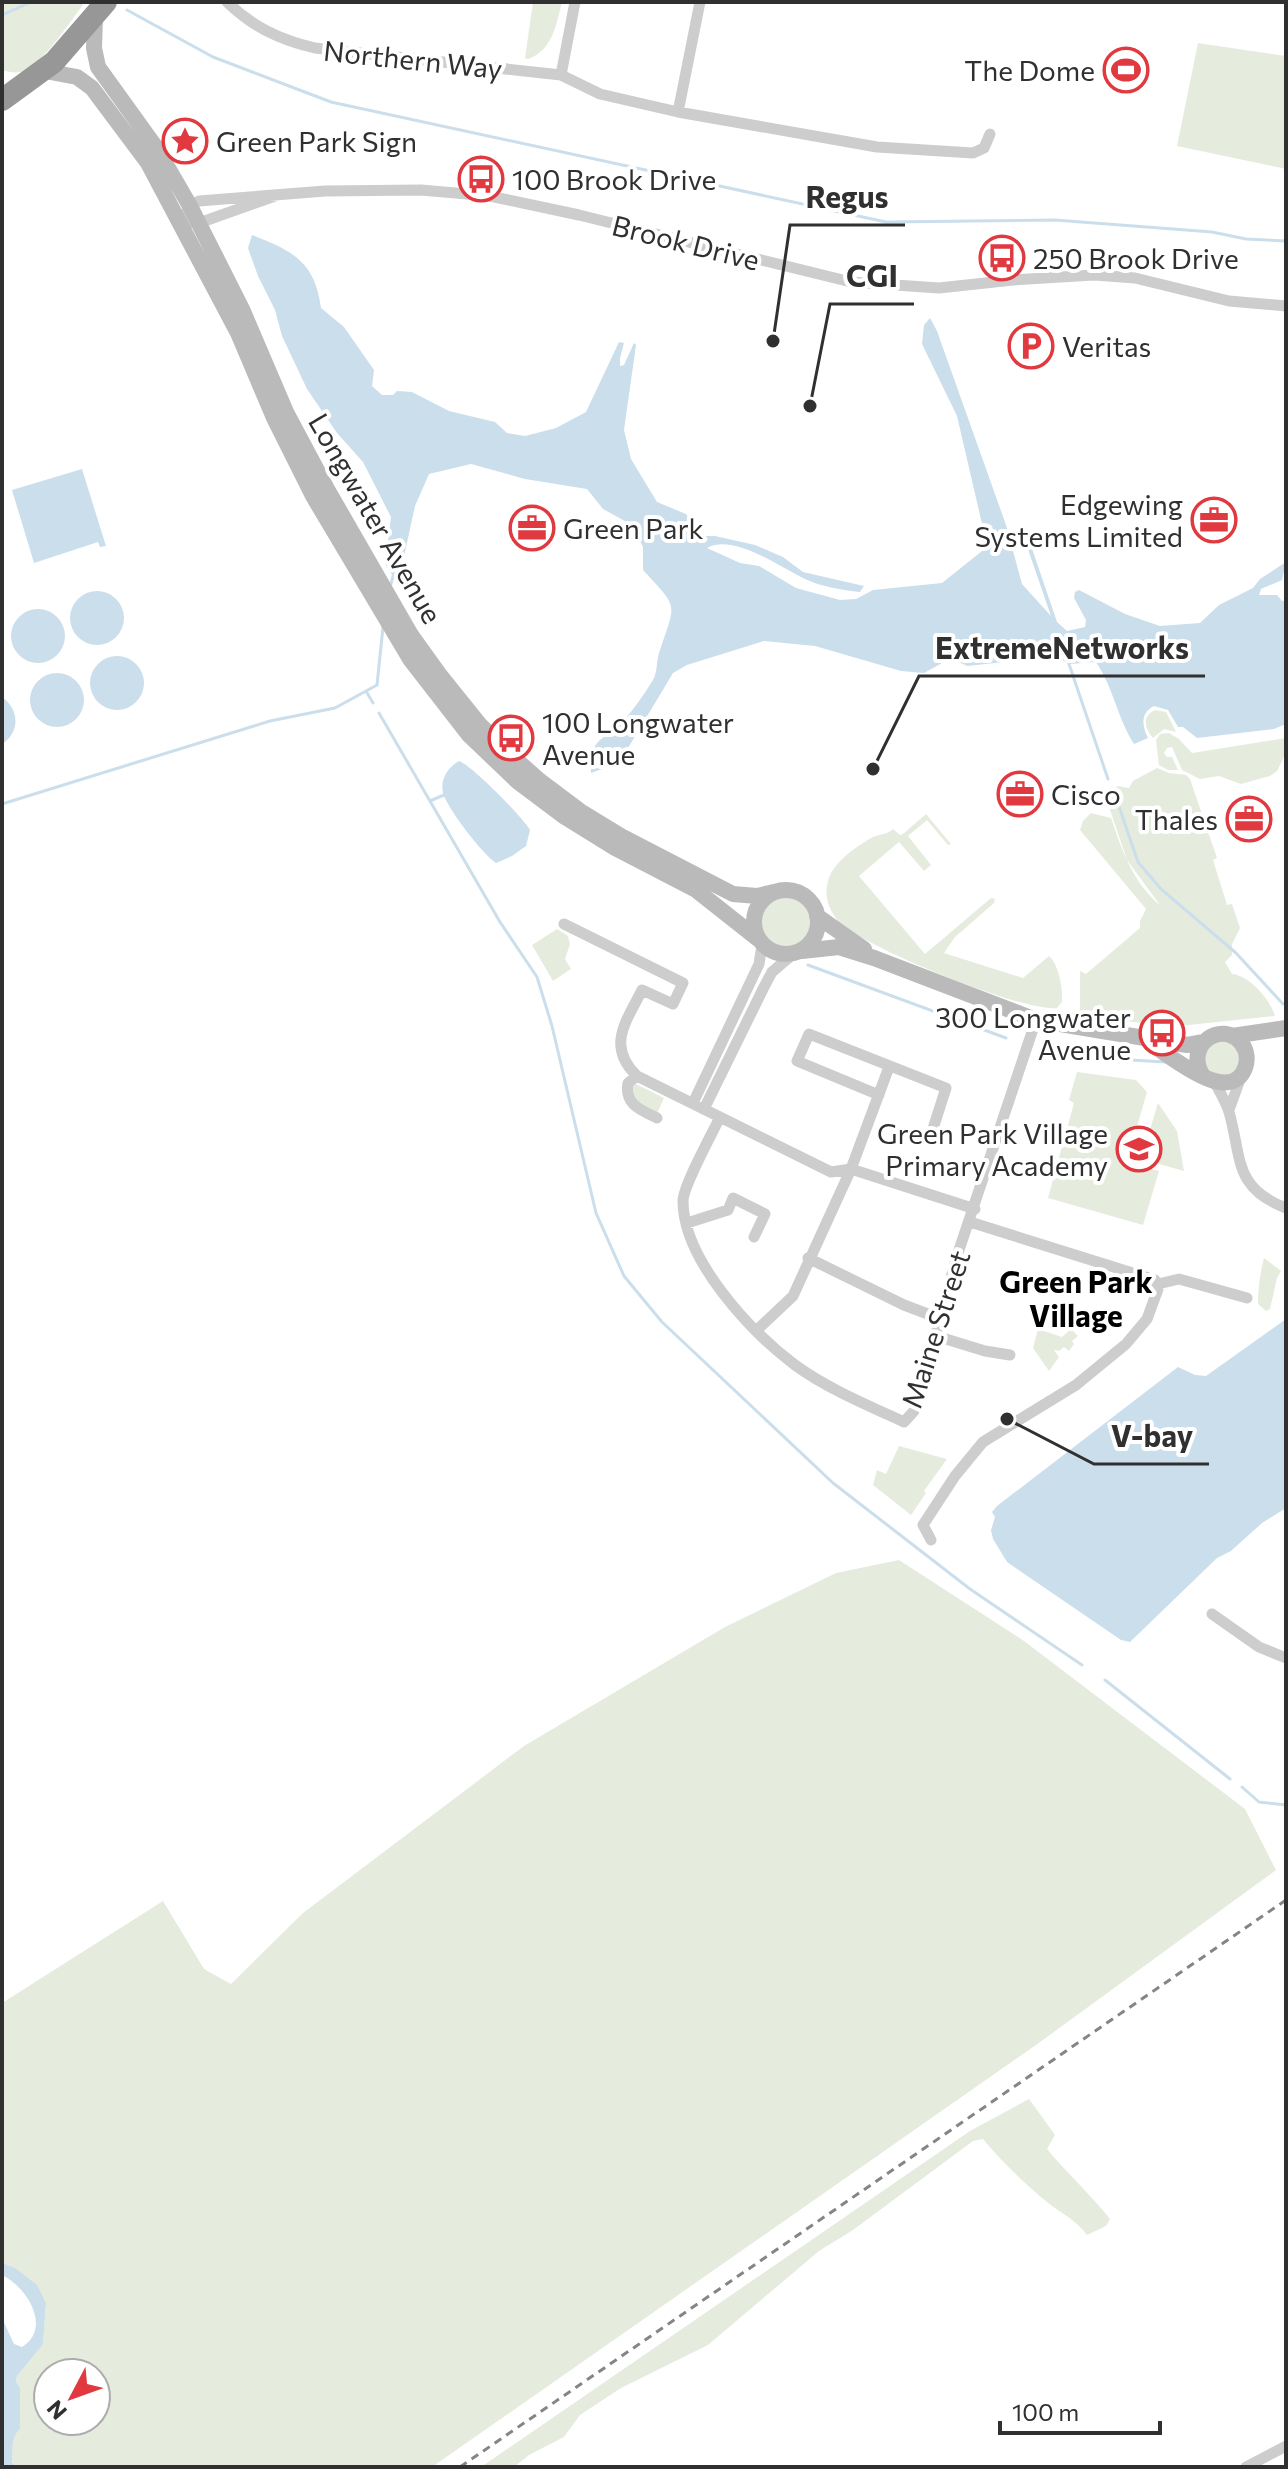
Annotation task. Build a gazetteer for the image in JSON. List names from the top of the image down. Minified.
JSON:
{"streets":{"street":["Northern Way","Brook Drive","Longwater Avenue","Maine Street"]},"crossings":[["Brook Drive","Longwater Avenue"]],"districts":["Green Park Village"],"places":{"sports":["The Dome"],"place":["Green Park Sign"],"bus stop":["100 Brook Drive","250 Brook Drive","100 Longwater Avenue","300 Longwater Avenue"],"other":["Regus","CGI","ExtremeNetworks","V-bay"],"parking":["Veritas"],"office":["Edgewing Systems Limited","Green Park","Cisco","Thales"],"school or university":["Green Park Village Primary Academy"]},"scale_bar":"100 m","north":"bottom left"}
